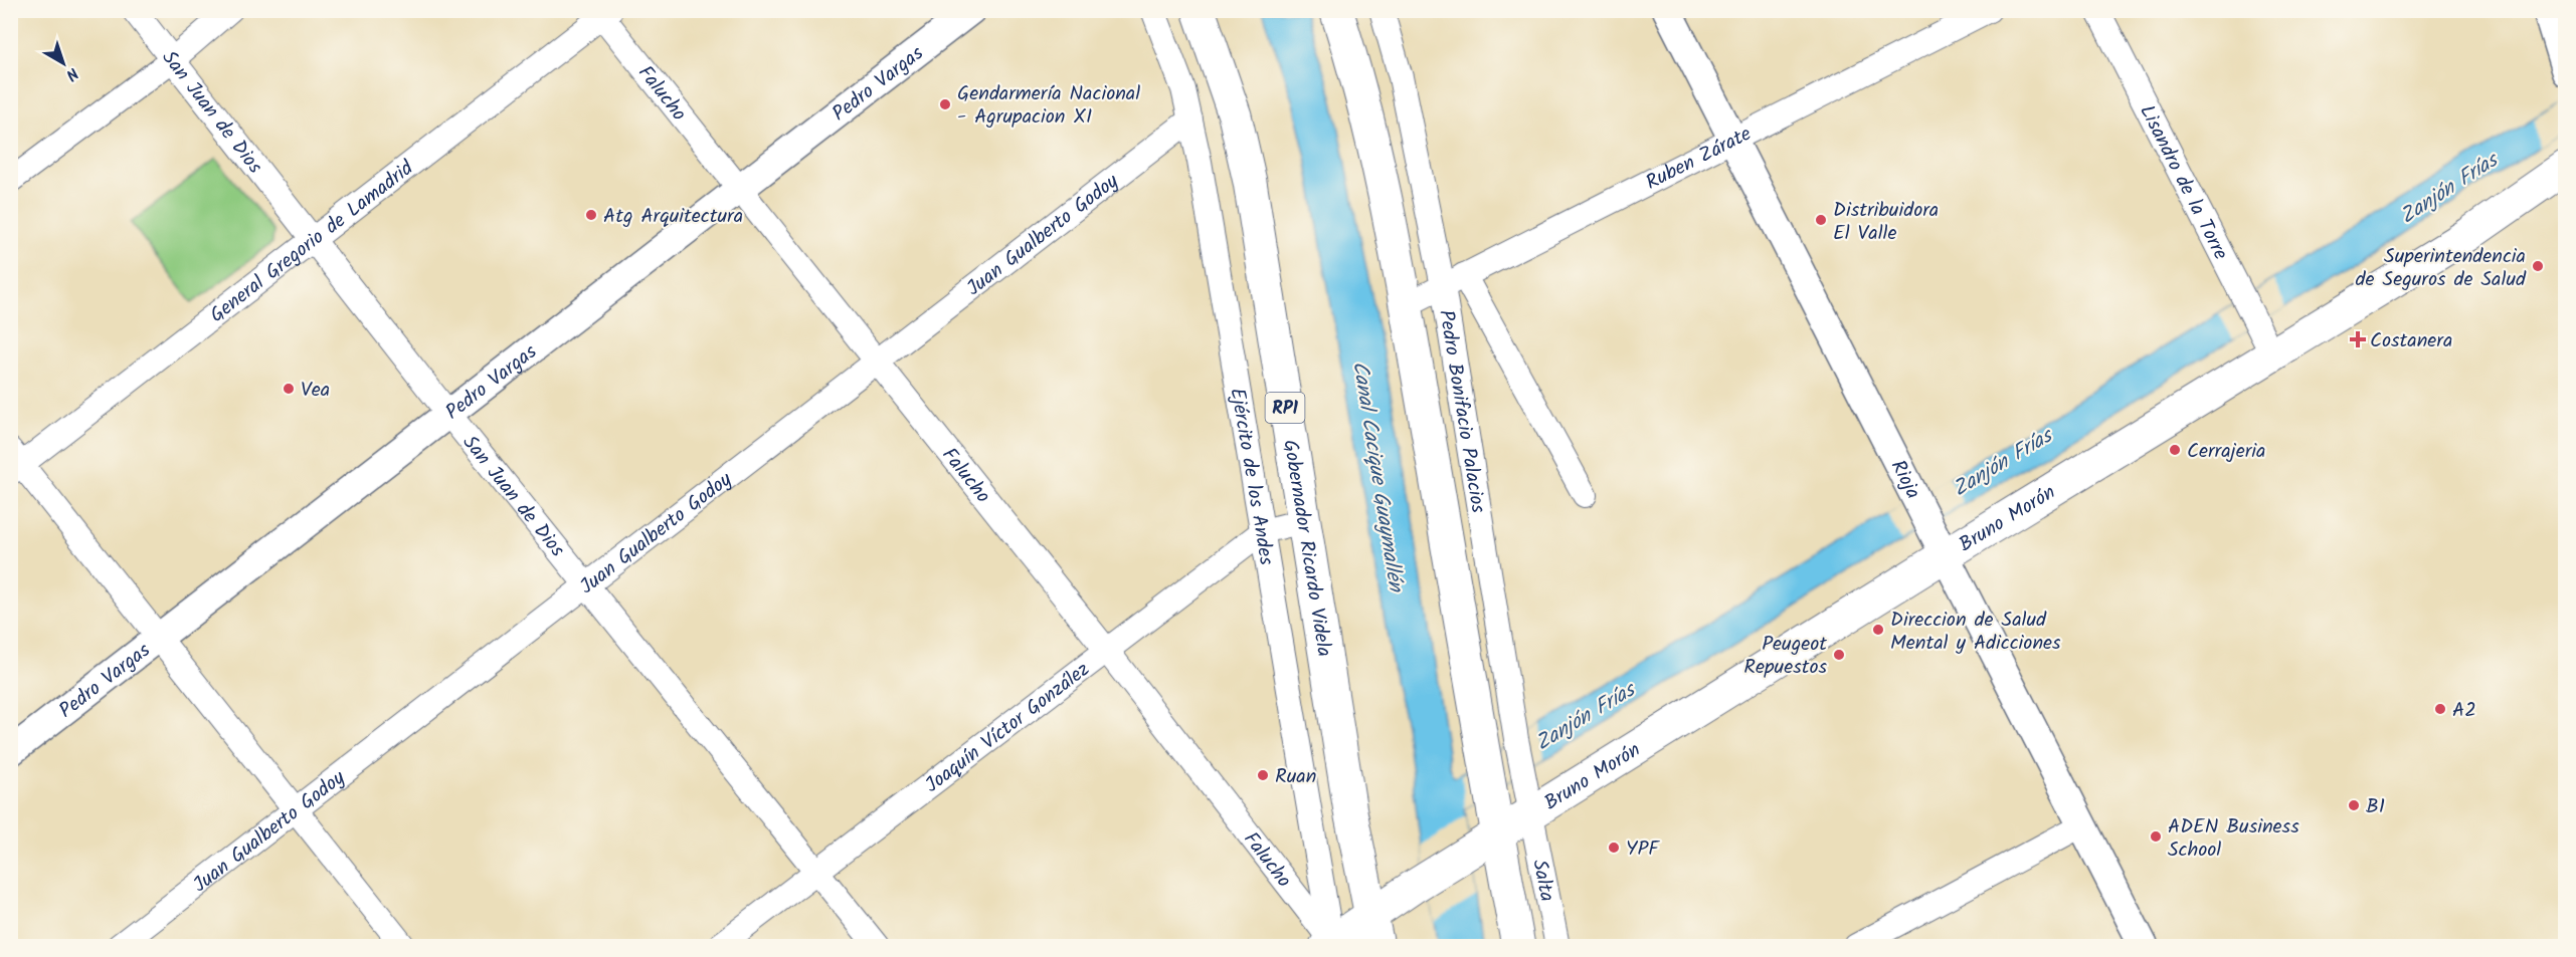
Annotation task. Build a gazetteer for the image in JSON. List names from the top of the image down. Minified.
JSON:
{"streets":{"main road":["RP1","Bruno Morón","Gobernador Ricardo Videla"],"street":["Pedro Vargas","Falucho","San Juan de Dios","Ruben Zárate","Lisandro de la Torre","Juan Gualberto Godoy","General Gregorio de Lamadrid","Pedro Bonifacio Palacios","Ejército de los Andes","Rioja","Joaquín Víctor González","Salta"]},"crossings":[["Pedro Vargas","Falucho"],["Pedro Vargas","San Juan de Dios"],["Falucho","Juan Gualberto Godoy"],["Falucho","General Gregorio de Lamadrid"],["Falucho","Ejército de los Andes"],["Falucho","Bruno Morón"],["Falucho","Joaquín Víctor González"],["San Juan de Dios","Juan Gualberto Godoy"],["San Juan de Dios","General Gregorio de Lamadrid"],["San Juan de Dios","Joaquín Víctor González"],["Ruben Zárate","Pedro Bonifacio Palacios"],["Ruben Zárate","Rioja"],["Lisandro de la Torre","Bruno Morón"],["Juan Gualberto Godoy","Ejército de los Andes"],["Pedro Bonifacio Palacios","Bruno Morón"],["Pedro Bonifacio Palacios","Salta"],["Ejército de los Andes","Bruno Morón"],["Ejército de los Andes","Joaquín Víctor González"],["Rioja","Bruno Morón"],["Bruno Morón","Gobernador Ricardo Videla"],["Bruno Morón","Salta"],["Gobernador Ricardo Videla","Joaquín Víctor González"]],"water":["Zanjón Frías","Canal Cacique Guaymallén"],"places":{"other":["Gendarmería Nacional - Agrupacion XI","Atg Arquitectura","Distribuidora El Valle","Superintendencia de Seguros de Salud","Vea","Cerrajeria","Direccion de Salud Mental y Adicciones","Peugeot Repuestos","A2","Ruan","B1","ADEN Business School","YPF"],"health":["Costanera"]},"north":"bottom right"}
